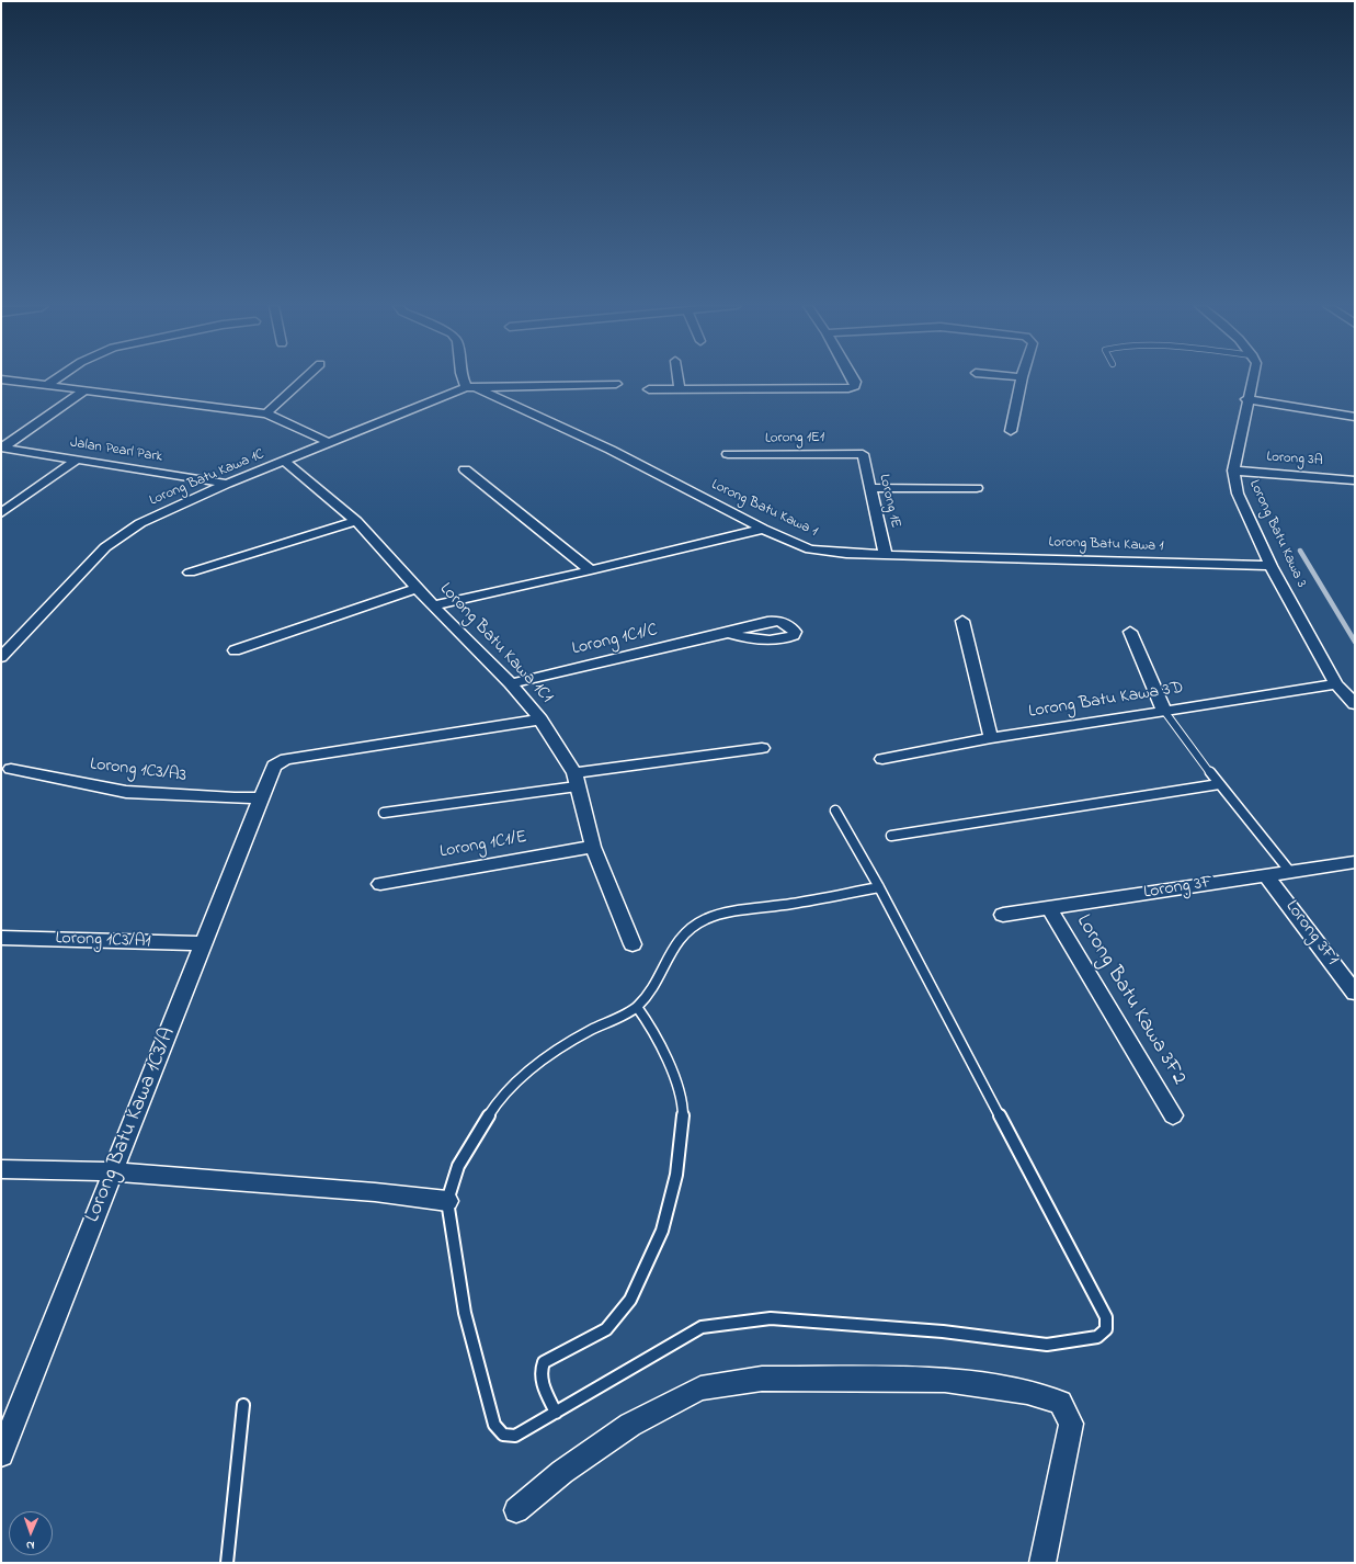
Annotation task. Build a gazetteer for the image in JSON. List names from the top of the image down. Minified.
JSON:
{"streets":{"street":["Lorong 1E1","Jalan Pearl Park","Lorong 3A","Lorong Batu Kawa 1C","Lorong 1E","Lorong Batu Kawa 1","Lorong Batu Kawa 3","Lorong 1C1/C","Lorong Batu Kawa 1C1","Lorong Batu Kawa 3D","Lorong 1C3/A3","Lorong 1C1/E","Lorong 3F","Lorong 3F1","Lorong 1C3/A1","Lorong Batu Kawa 3F2","Lorong Batu Kawa 1C3/A"]},"crossings":[["Lorong 1E1","Lorong 1E"],["Jalan Pearl Park","Lorong Batu Kawa 1C"],["Lorong 3A","Lorong Batu Kawa 3"],["Lorong Batu Kawa 1C","Lorong Batu Kawa 1"],["Lorong Batu Kawa 1C","Lorong Batu Kawa 1C1"],["Lorong 1E","Lorong Batu Kawa 1"],["Lorong Batu Kawa 1","Lorong Batu Kawa 3"],["Lorong Batu Kawa 3","Lorong Batu Kawa 3D"],["Lorong 1C1/C","Lorong Batu Kawa 1C1"],["Lorong Batu Kawa 1C1","Lorong 1C1/E"],["Lorong Batu Kawa 1C1","Lorong Batu Kawa 1C3/A"],["Lorong 1C3/A3","Lorong Batu Kawa 1C3/A"],["Lorong 3F","Lorong 3F1"],["Lorong 3F","Lorong Batu Kawa 3F2"],["Lorong 1C3/A1","Lorong Batu Kawa 1C3/A"]],"north":"bottom"}
